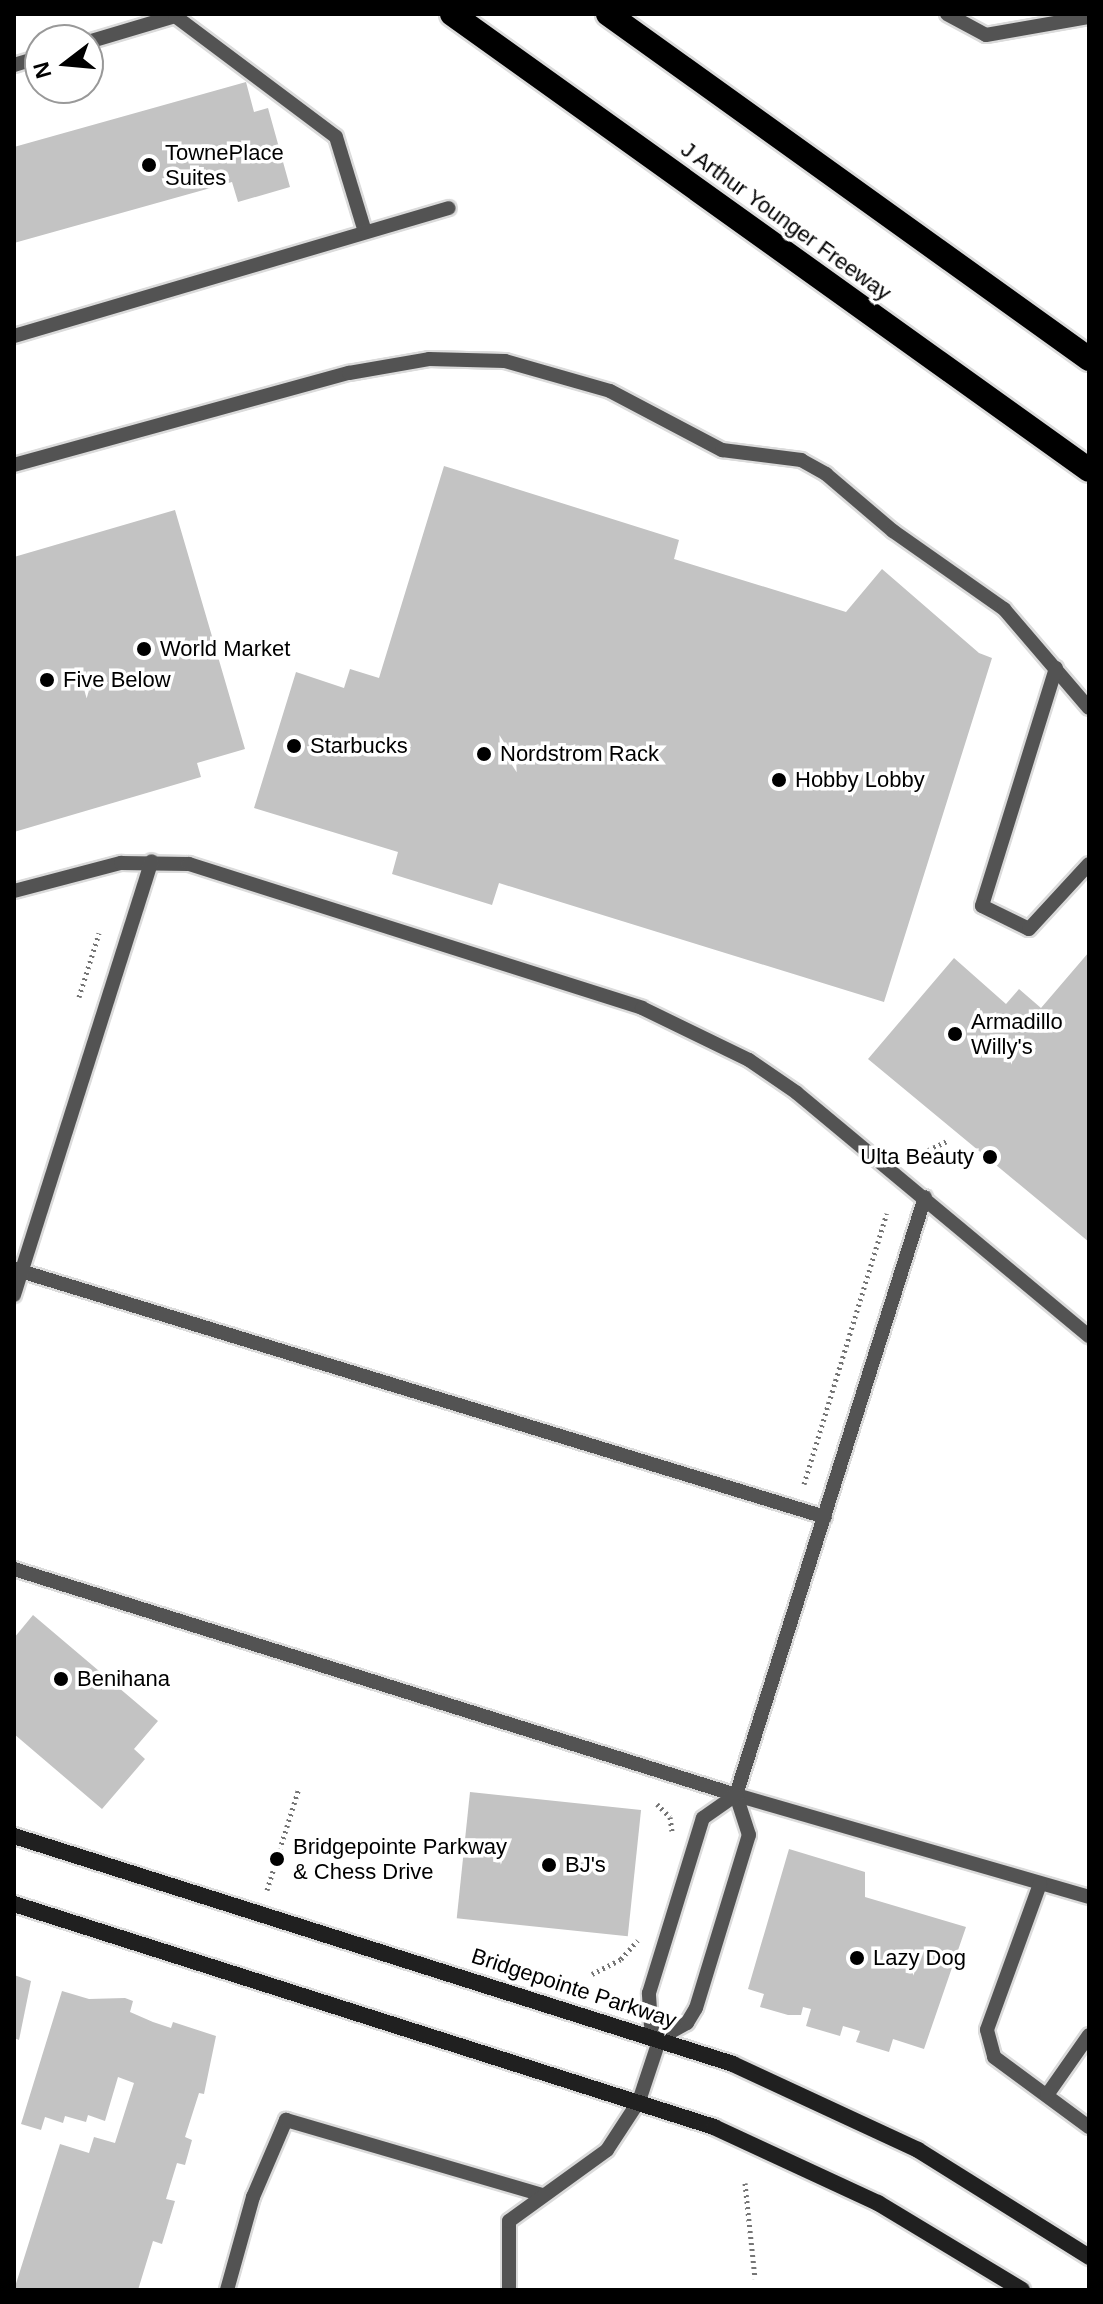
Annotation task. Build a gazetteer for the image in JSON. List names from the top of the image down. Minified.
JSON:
{"streets":{"highway":["J Arthur Younger Freeway"],"main road":["Bridgepointe Parkway"]},"places":["TownePlace Suites","World Market","Five Below","Starbucks","Nordstrom Rack","Hobby Lobby","Armadillo Willy's","Ulta Beauty","Benihana","Bridgepointe Parkway & Chess Drive","BJ's","Lazy Dog"],"north":"left"}
